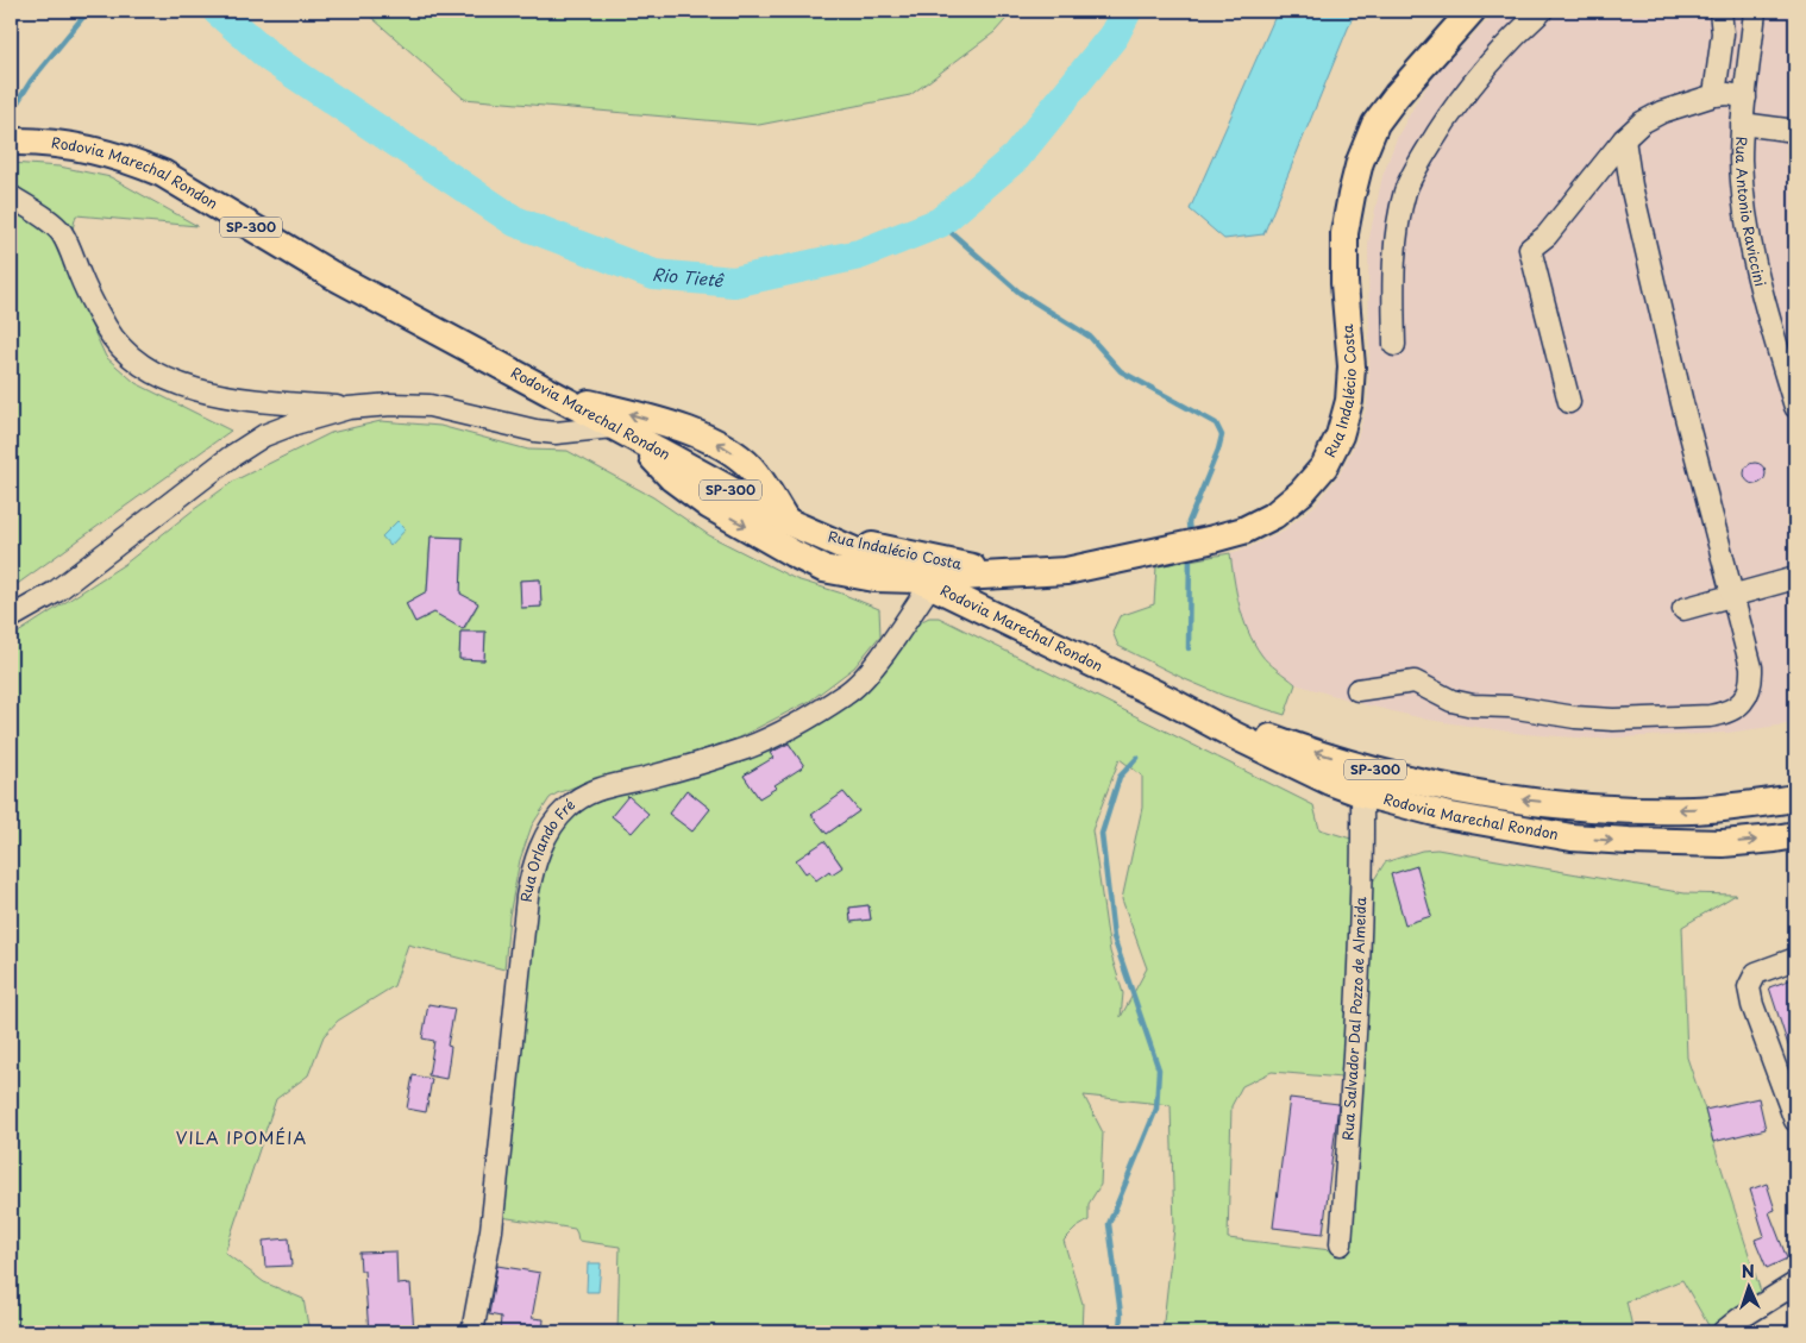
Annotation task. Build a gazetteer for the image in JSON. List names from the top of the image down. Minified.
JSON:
{"streets":{"main road":["Rodovia Marechal Rondon","SP-300","Rua Indalécio Costa"],"street":["Rua Antonio Raviccini","Rua Orlando Fré","Rua Salvador Dal Pozzo de Almeida"]},"crossings":[["Rodovia Marechal Rondon","Rua Indalécio Costa"],["Rodovia Marechal Rondon","Rua Orlando Fré"],["Rodovia Marechal Rondon","Rua Salvador Dal Pozzo de Almeida"],["Rua Indalécio Costa","Rua Orlando Fré"]],"districts":["VILA IPOMÉIA"],"water":["Rio Tietê"],"north":"top"}
